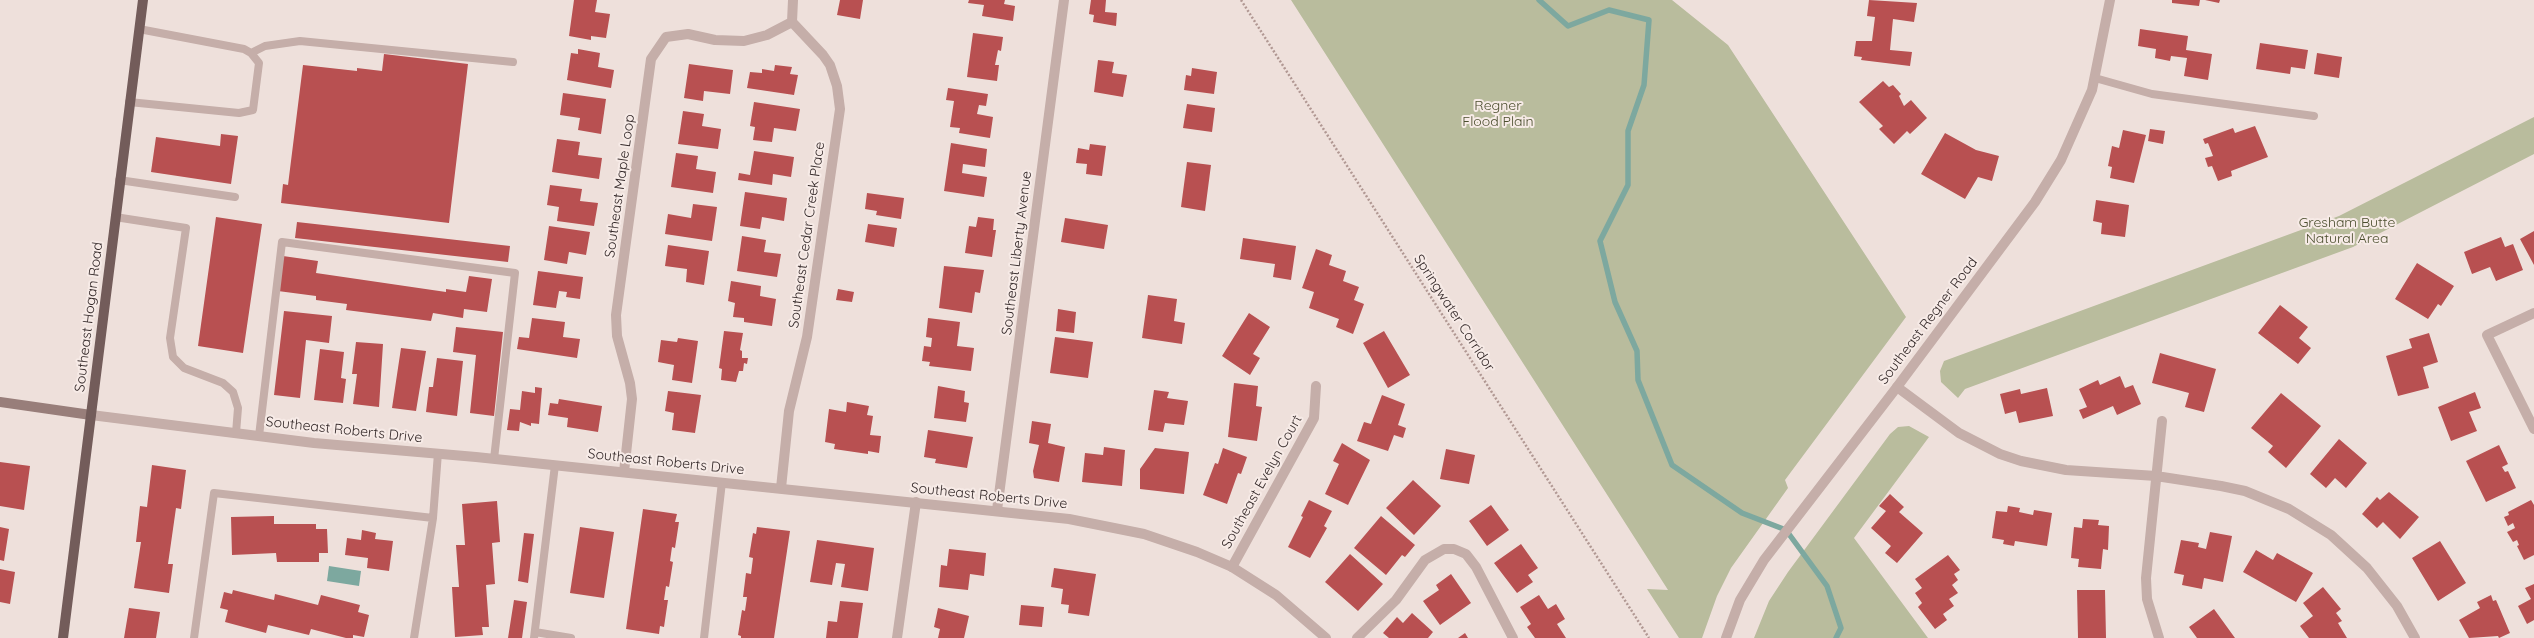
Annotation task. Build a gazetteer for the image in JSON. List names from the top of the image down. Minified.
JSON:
{"streets":{"main road":["Southeast Hogan Road"],"street":["Southeast Maple Loop","Southeast Cedar Creek Place","Southeast Liberty Avenue","Southeast Regner Road","Southeast Roberts Drive","Southeast Evelyn Court"],"path":["Springwater Corridor"]},"crossings":[["Southeast Maple Loop","Southeast Cedar Creek Place"],["Southeast Maple Loop","Southeast Roberts Drive"],["Southeast Cedar Creek Place","Southeast Roberts Drive"],["Southeast Liberty Avenue","Southeast Roberts Drive"],["Southeast Hogan Road","Southeast Roberts Drive"],["Southeast Roberts Drive","Southeast Evelyn Court"]],"parks":["Regner Flood Plain","Gresham Butte Natural Area"]}
